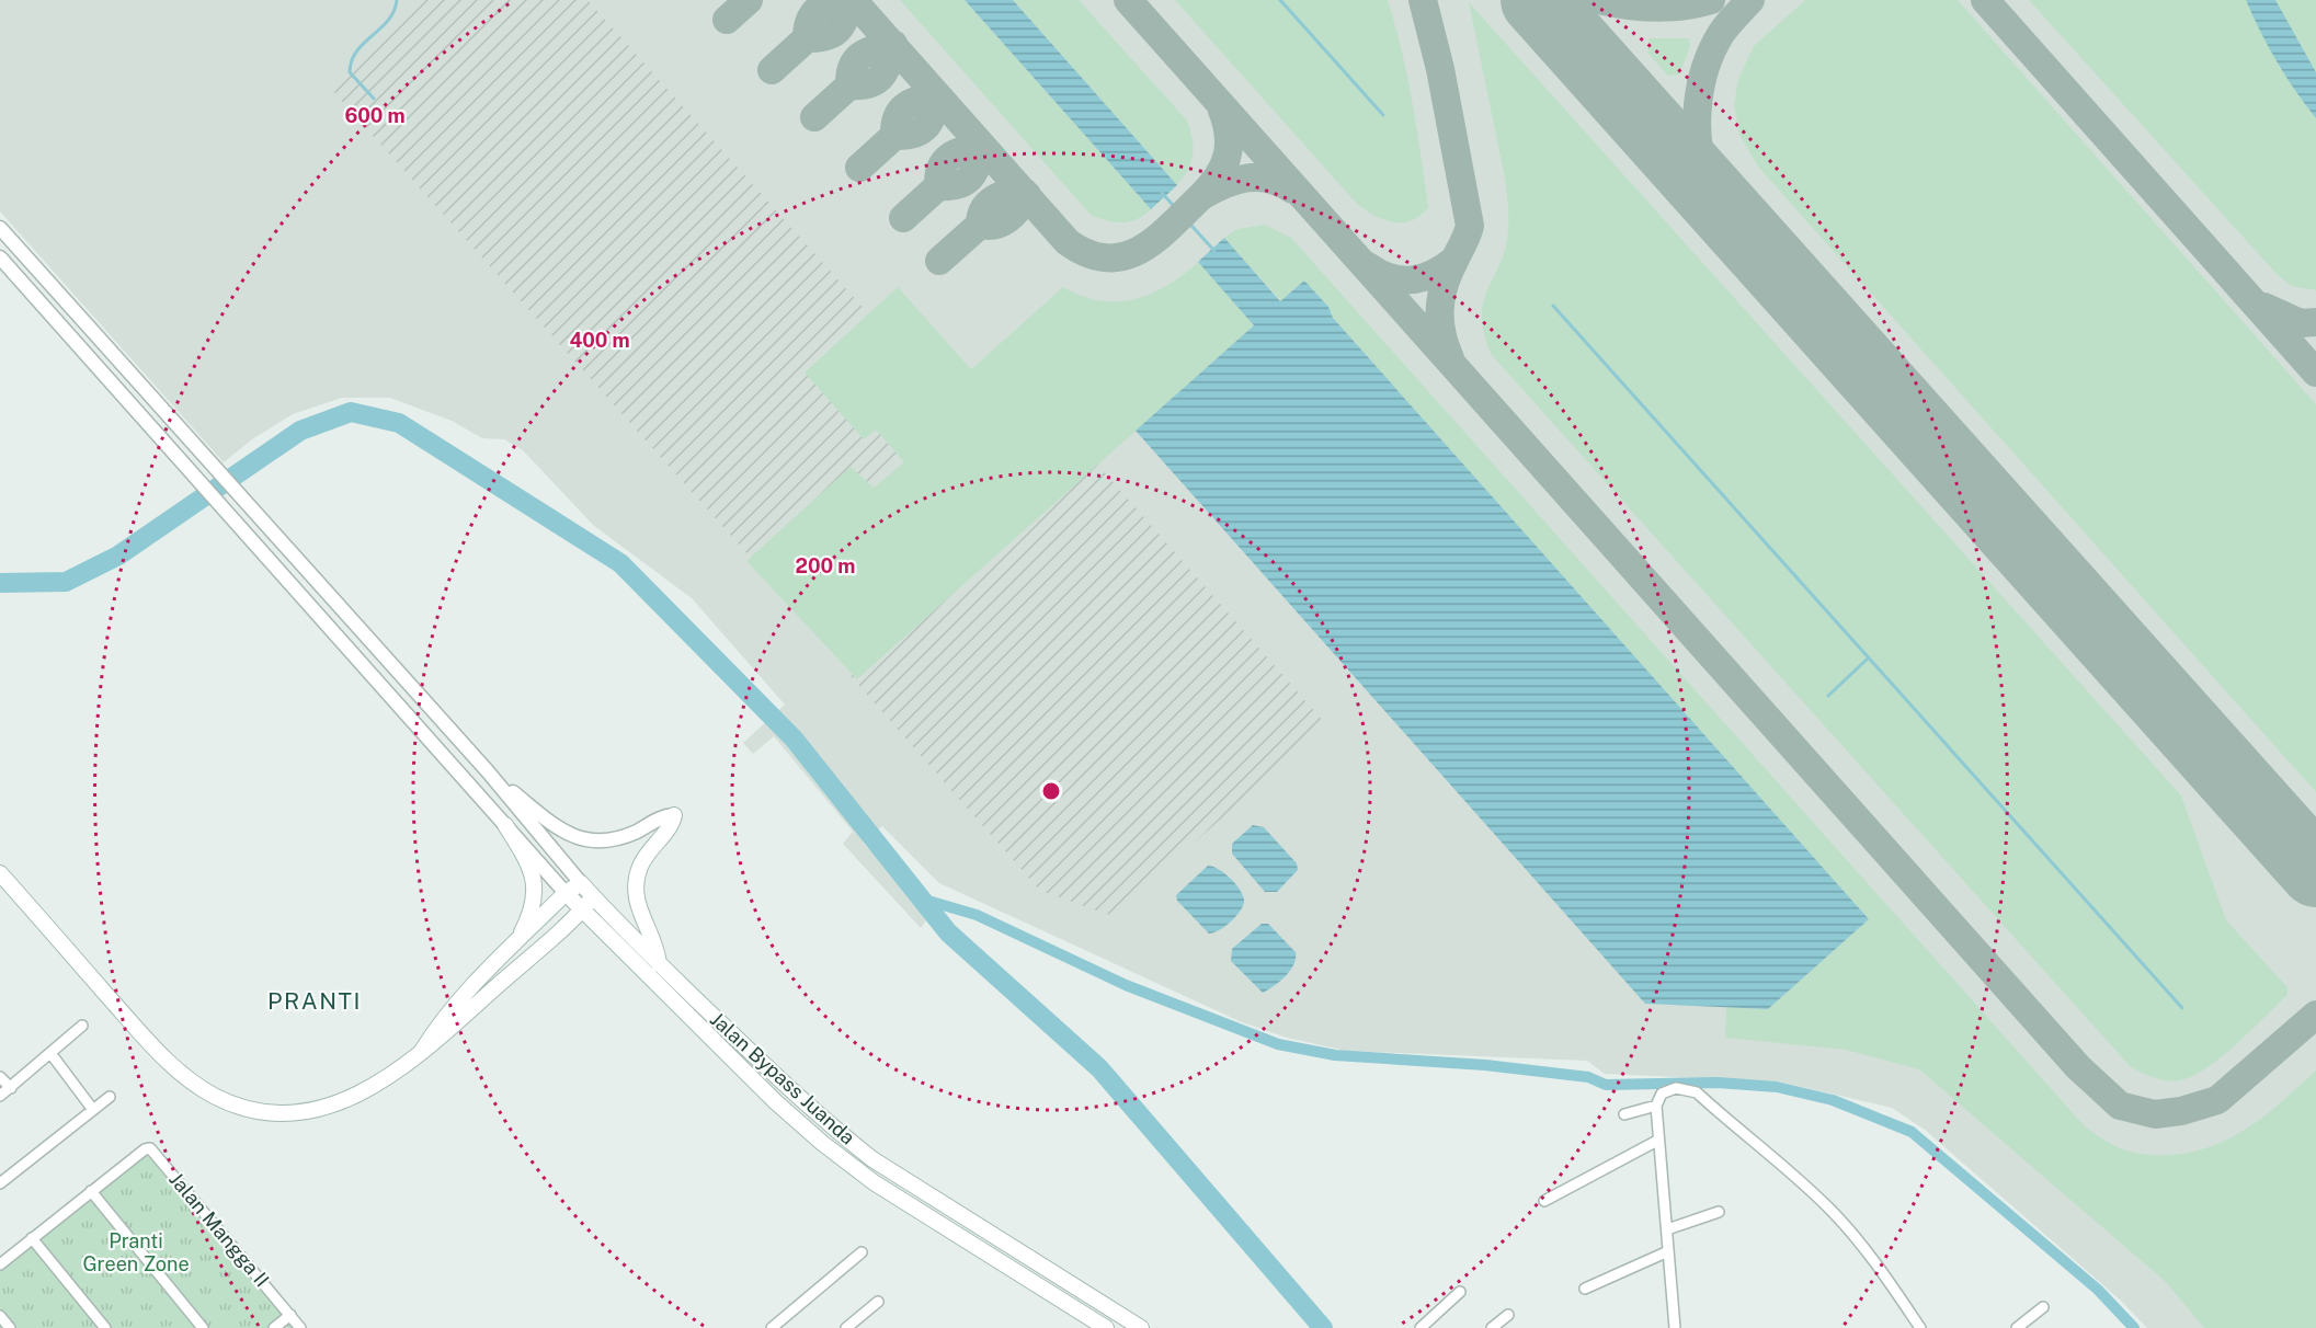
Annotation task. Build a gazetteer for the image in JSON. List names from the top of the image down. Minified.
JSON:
{"streets":{"main road":["Jalan Bypass Juanda"],"street":["Jalan Mangga II"]},"districts":["PRANTI"],"parks":["Pranti Green Zone"],"rings":["600 m","400 m","200 m"]}
